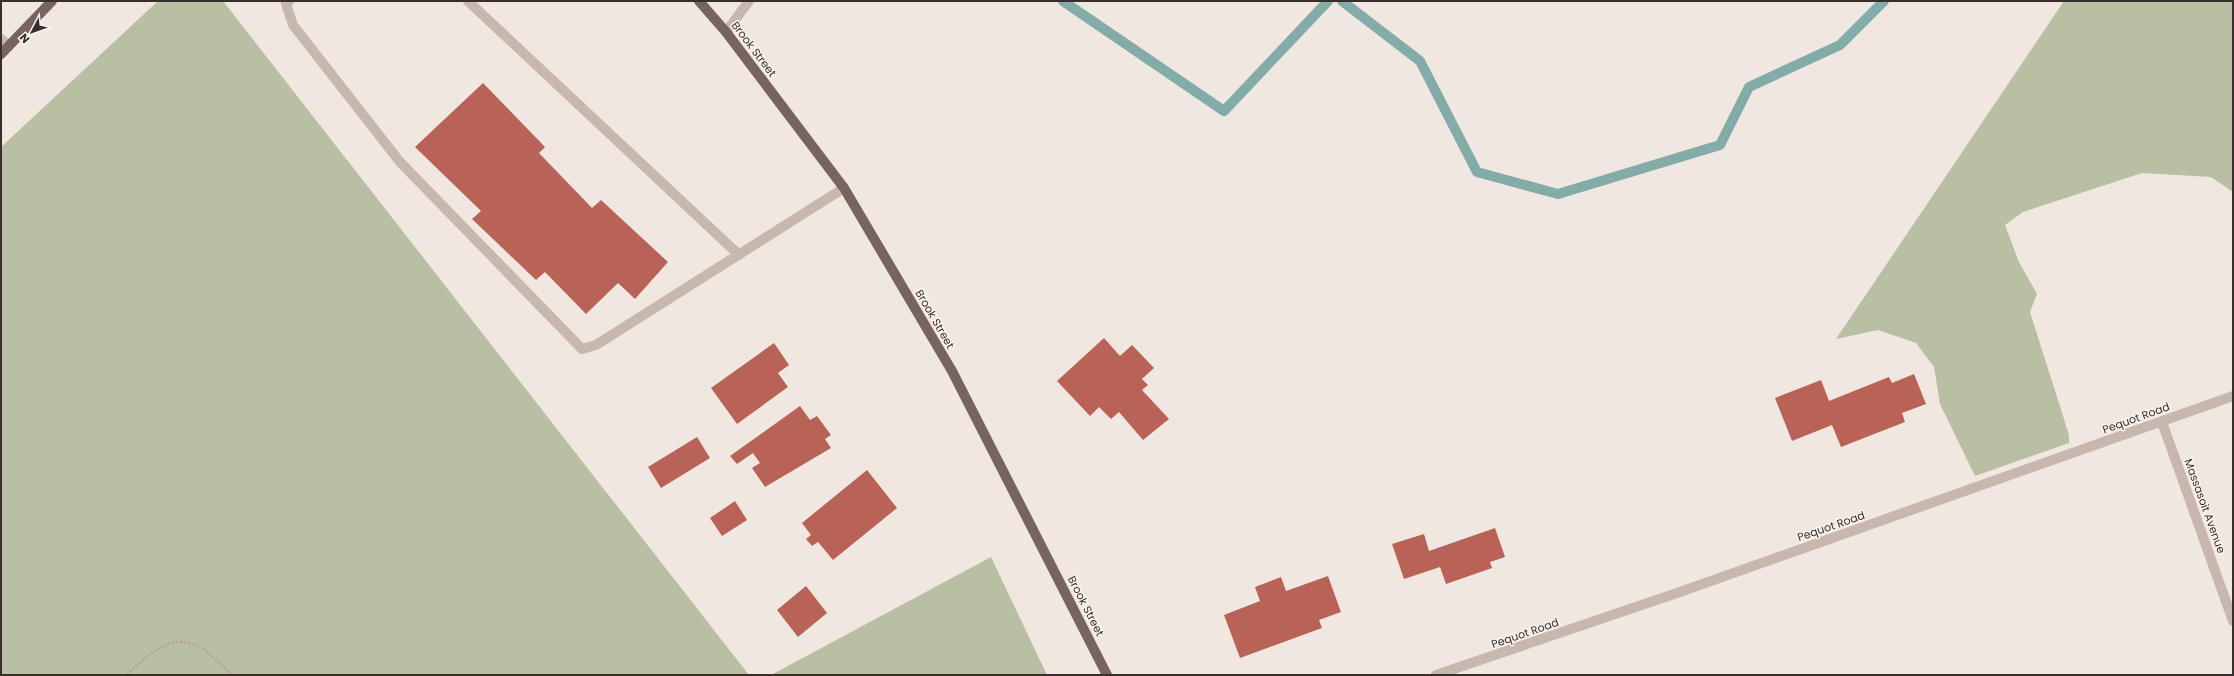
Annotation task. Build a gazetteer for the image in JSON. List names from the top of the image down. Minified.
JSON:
{"streets":{"main road":["Brook Street"],"street":["Pequot Road","Massasoit Avenue"]},"crossings":[["Pequot Road","Massasoit Avenue"]],"north":"bottom left"}
